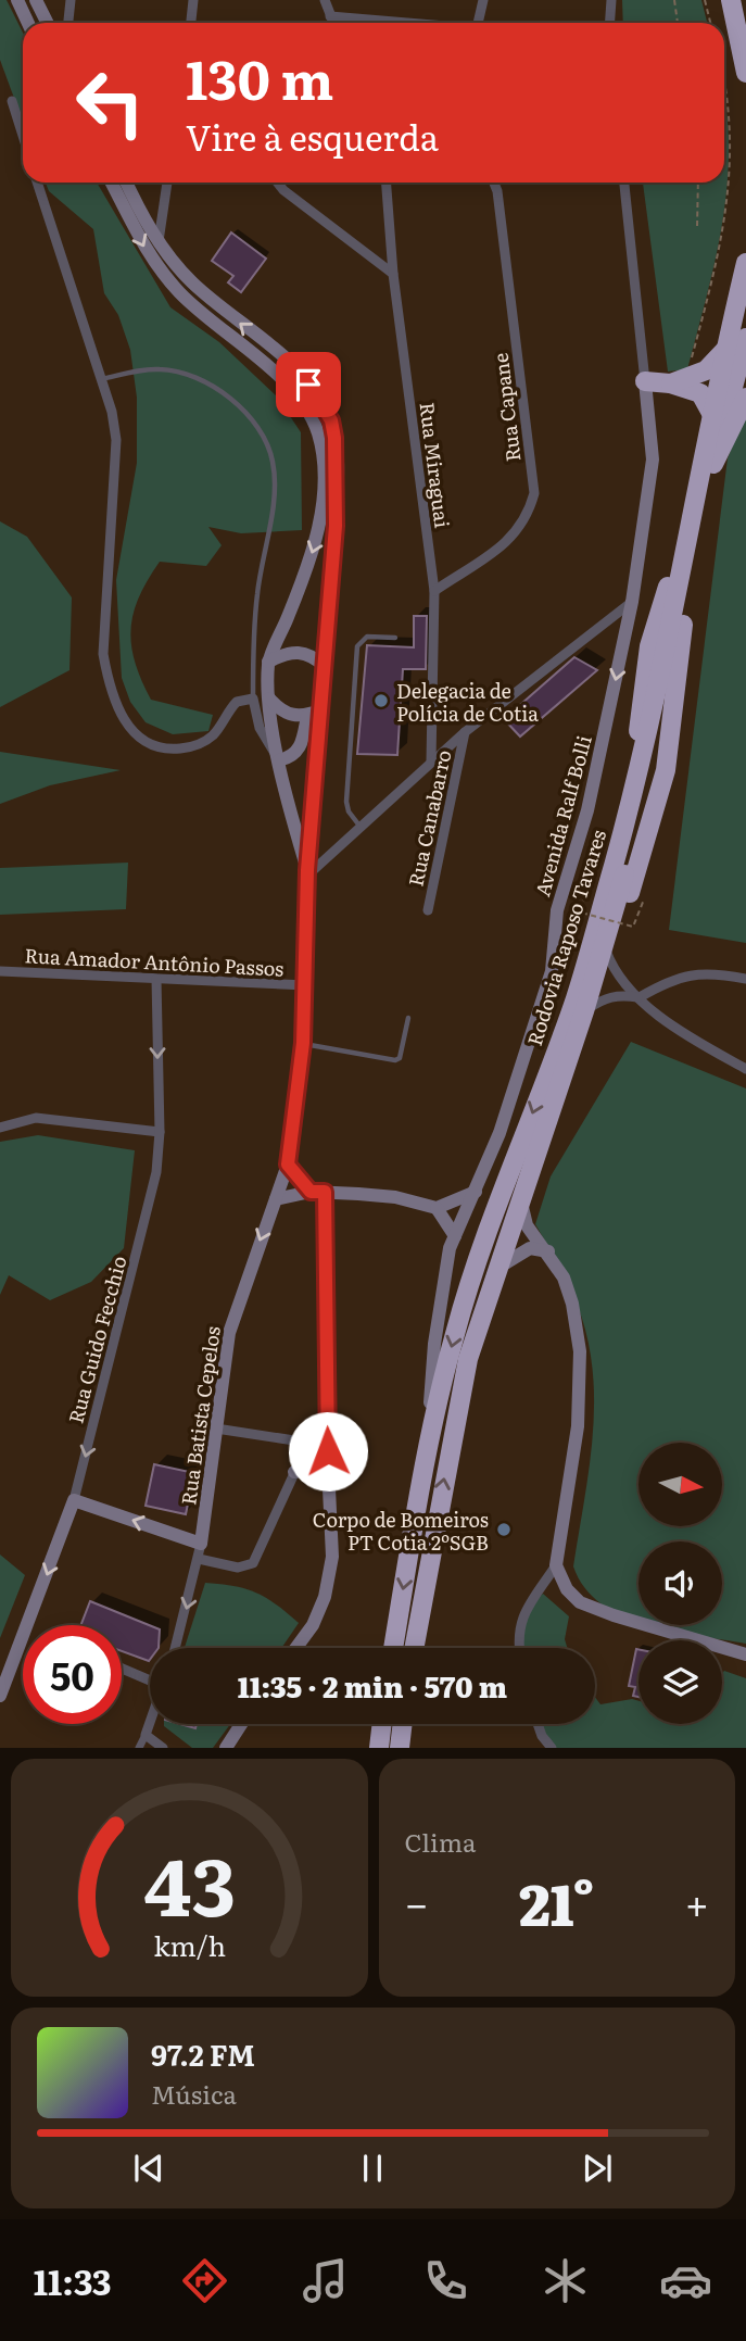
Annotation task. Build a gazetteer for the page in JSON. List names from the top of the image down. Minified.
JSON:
{"streets":{"highway":["Rodovia Raposo Tavares"],"main road":["Avenida Ralf Bolli","Rua Guido Fecchio","Rua Batista Cepelos"],"street":["Rua Capane","Rua Miraguai","Rua Canabarro","Rua Amador Antônio Passos"]},"crossings":[["Rua Capane","Rua Miraguai"],["Avenida Ralf Bolli","Rodovia Raposo Tavares"],["Rua Amador Antônio Passos","Rua Guido Fecchio"],["Rua Amador Antônio Passos","Rua Batista Cepelos"]],"one_way":["Avenida Ralf Bolli","Rua Guido Fecchio"],"places":["Delegacia de Polícia de Cotia","Corpo de Bomeiros PT Cotia 2ºSGB"],"north":"right","page":{"turn":["130 m","Vire à esquerda"],"limit":"50","trip":"11:35 · 2 min · 570 m","tile":"Clima","heat":["−","21°","+"],"song":["97.2 FM","Música"],"tabs":"11:33","gauge":["43","km/h"]}}
